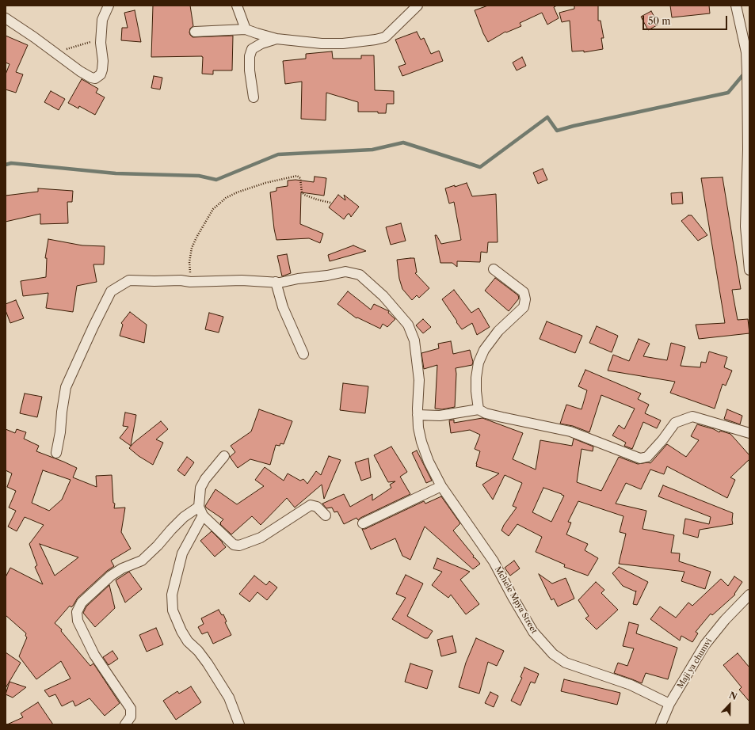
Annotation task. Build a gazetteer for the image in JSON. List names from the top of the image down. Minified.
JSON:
{"streets":{"street":["Mchele Mpya Street","Maji ya chumvi"]},"crossings":[["Mchele Mpya Street","Maji ya chumvi"]],"scale_bar":"50 m","north":"top"}
